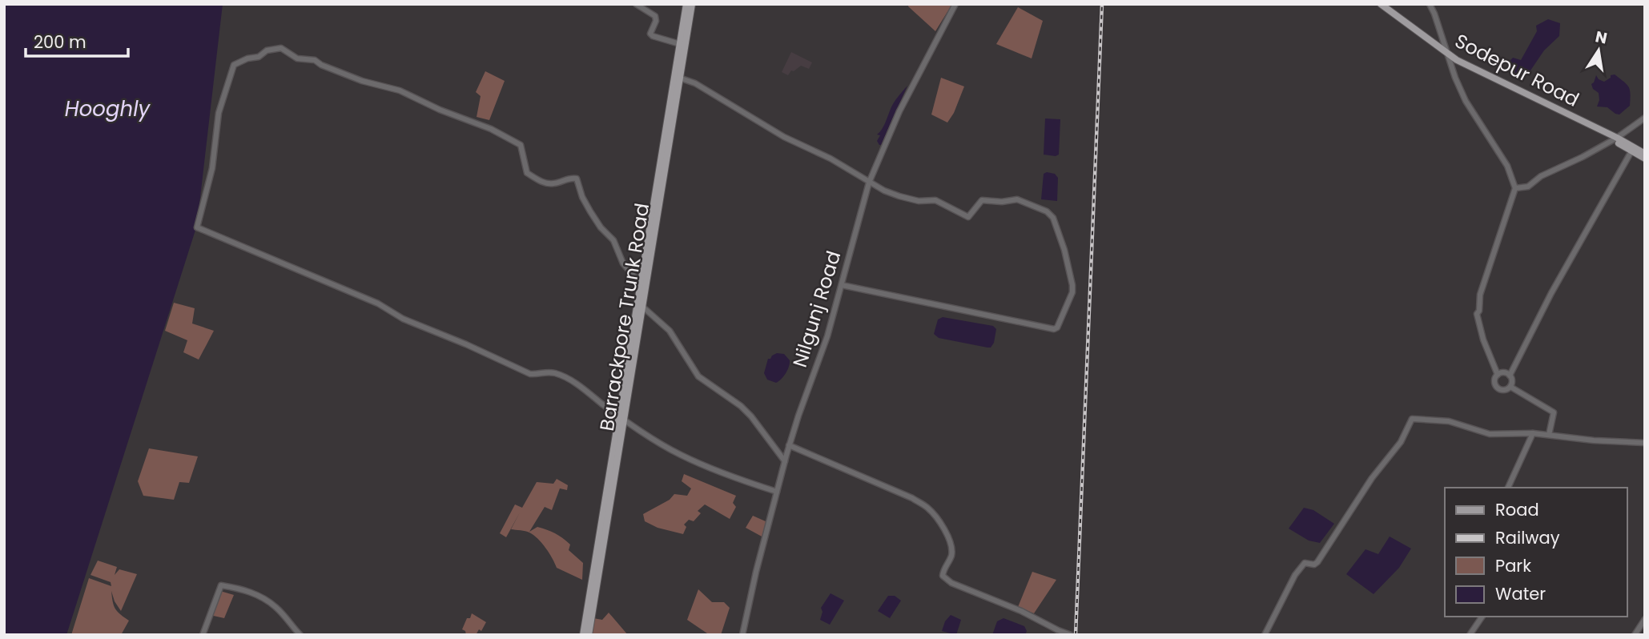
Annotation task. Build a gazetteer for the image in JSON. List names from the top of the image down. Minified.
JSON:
{"streets":{"main road":["Sodepur Road","Barrackpore Trunk Road"],"street":["Nilgunj Road"]},"water":["Hooghly"],"legend":["Road","Railway","Park","Water"],"scale_bar":"200 m","north":"top"}
